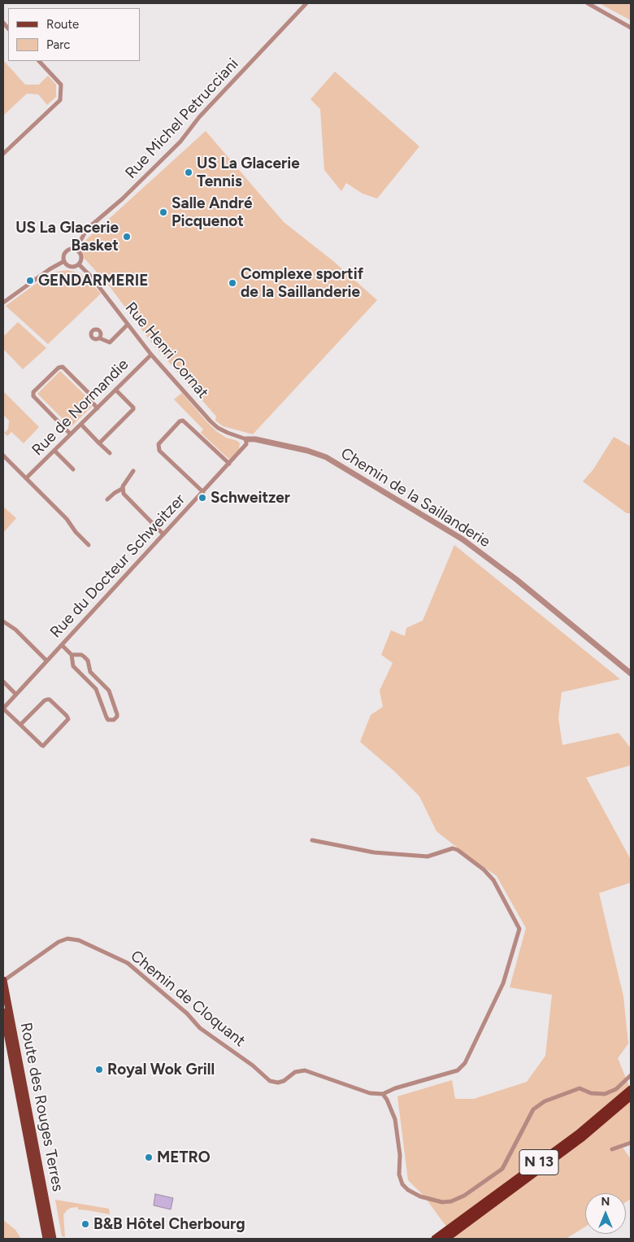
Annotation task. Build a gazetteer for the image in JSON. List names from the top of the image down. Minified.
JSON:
{"streets":{"highway":["N 13"],"main road":["Route des Rouges Terres"],"street":["Rue Michel Petrucciani","Rue Henri Cornat","Rue de Normandie","Chemin de la Saillanderie","Rue du Docteur Schweitzer","Chemin de Cloquant"]},"crossings":[["Rue Michel Petrucciani","Rue Henri Cornat"],["Rue Henri Cornat","Rue de Normandie"],["Rue Henri Cornat","Chemin de la Saillanderie"],["Rue Henri Cornat","Rue du Docteur Schweitzer"],["Chemin de la Saillanderie","Rue du Docteur Schweitzer"],["Chemin de Cloquant","Route des Rouges Terres"]],"places":["US La Glacerie Tennis","Salle André Picquenot","US La Glacerie Basket","GENDARMERIE","Complexe sportif de la Saillanderie","Schweitzer","Royal Wok Grill","METRO","B&B Hôtel Cherbourg"],"legend":["Route","Parc"],"north":"top"}
